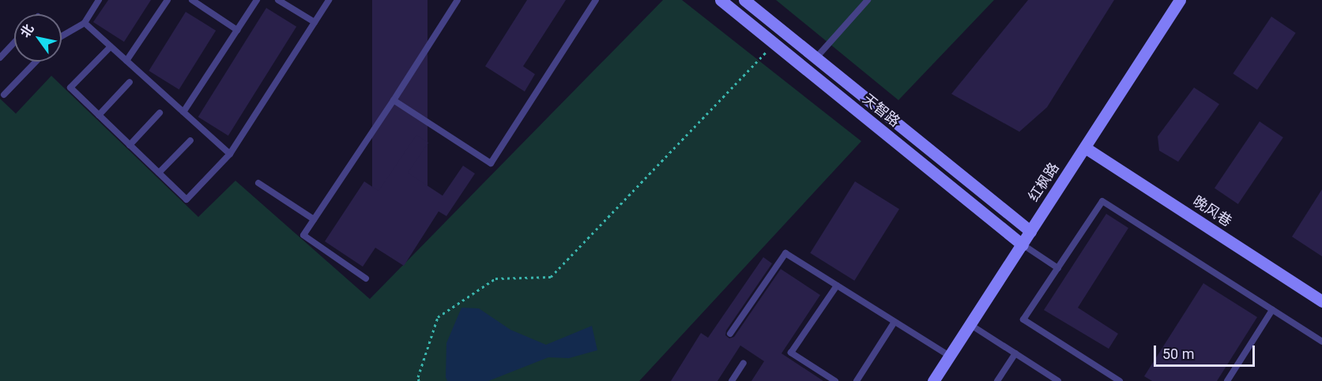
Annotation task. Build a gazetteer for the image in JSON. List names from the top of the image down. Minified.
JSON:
{"streets":{"street":["天智路","红枫路","晚风巷"]},"crossings":[["天智路","红枫路"],["红枫路","晚风巷"]],"scale_bar":"50 m","north":"top left"}
